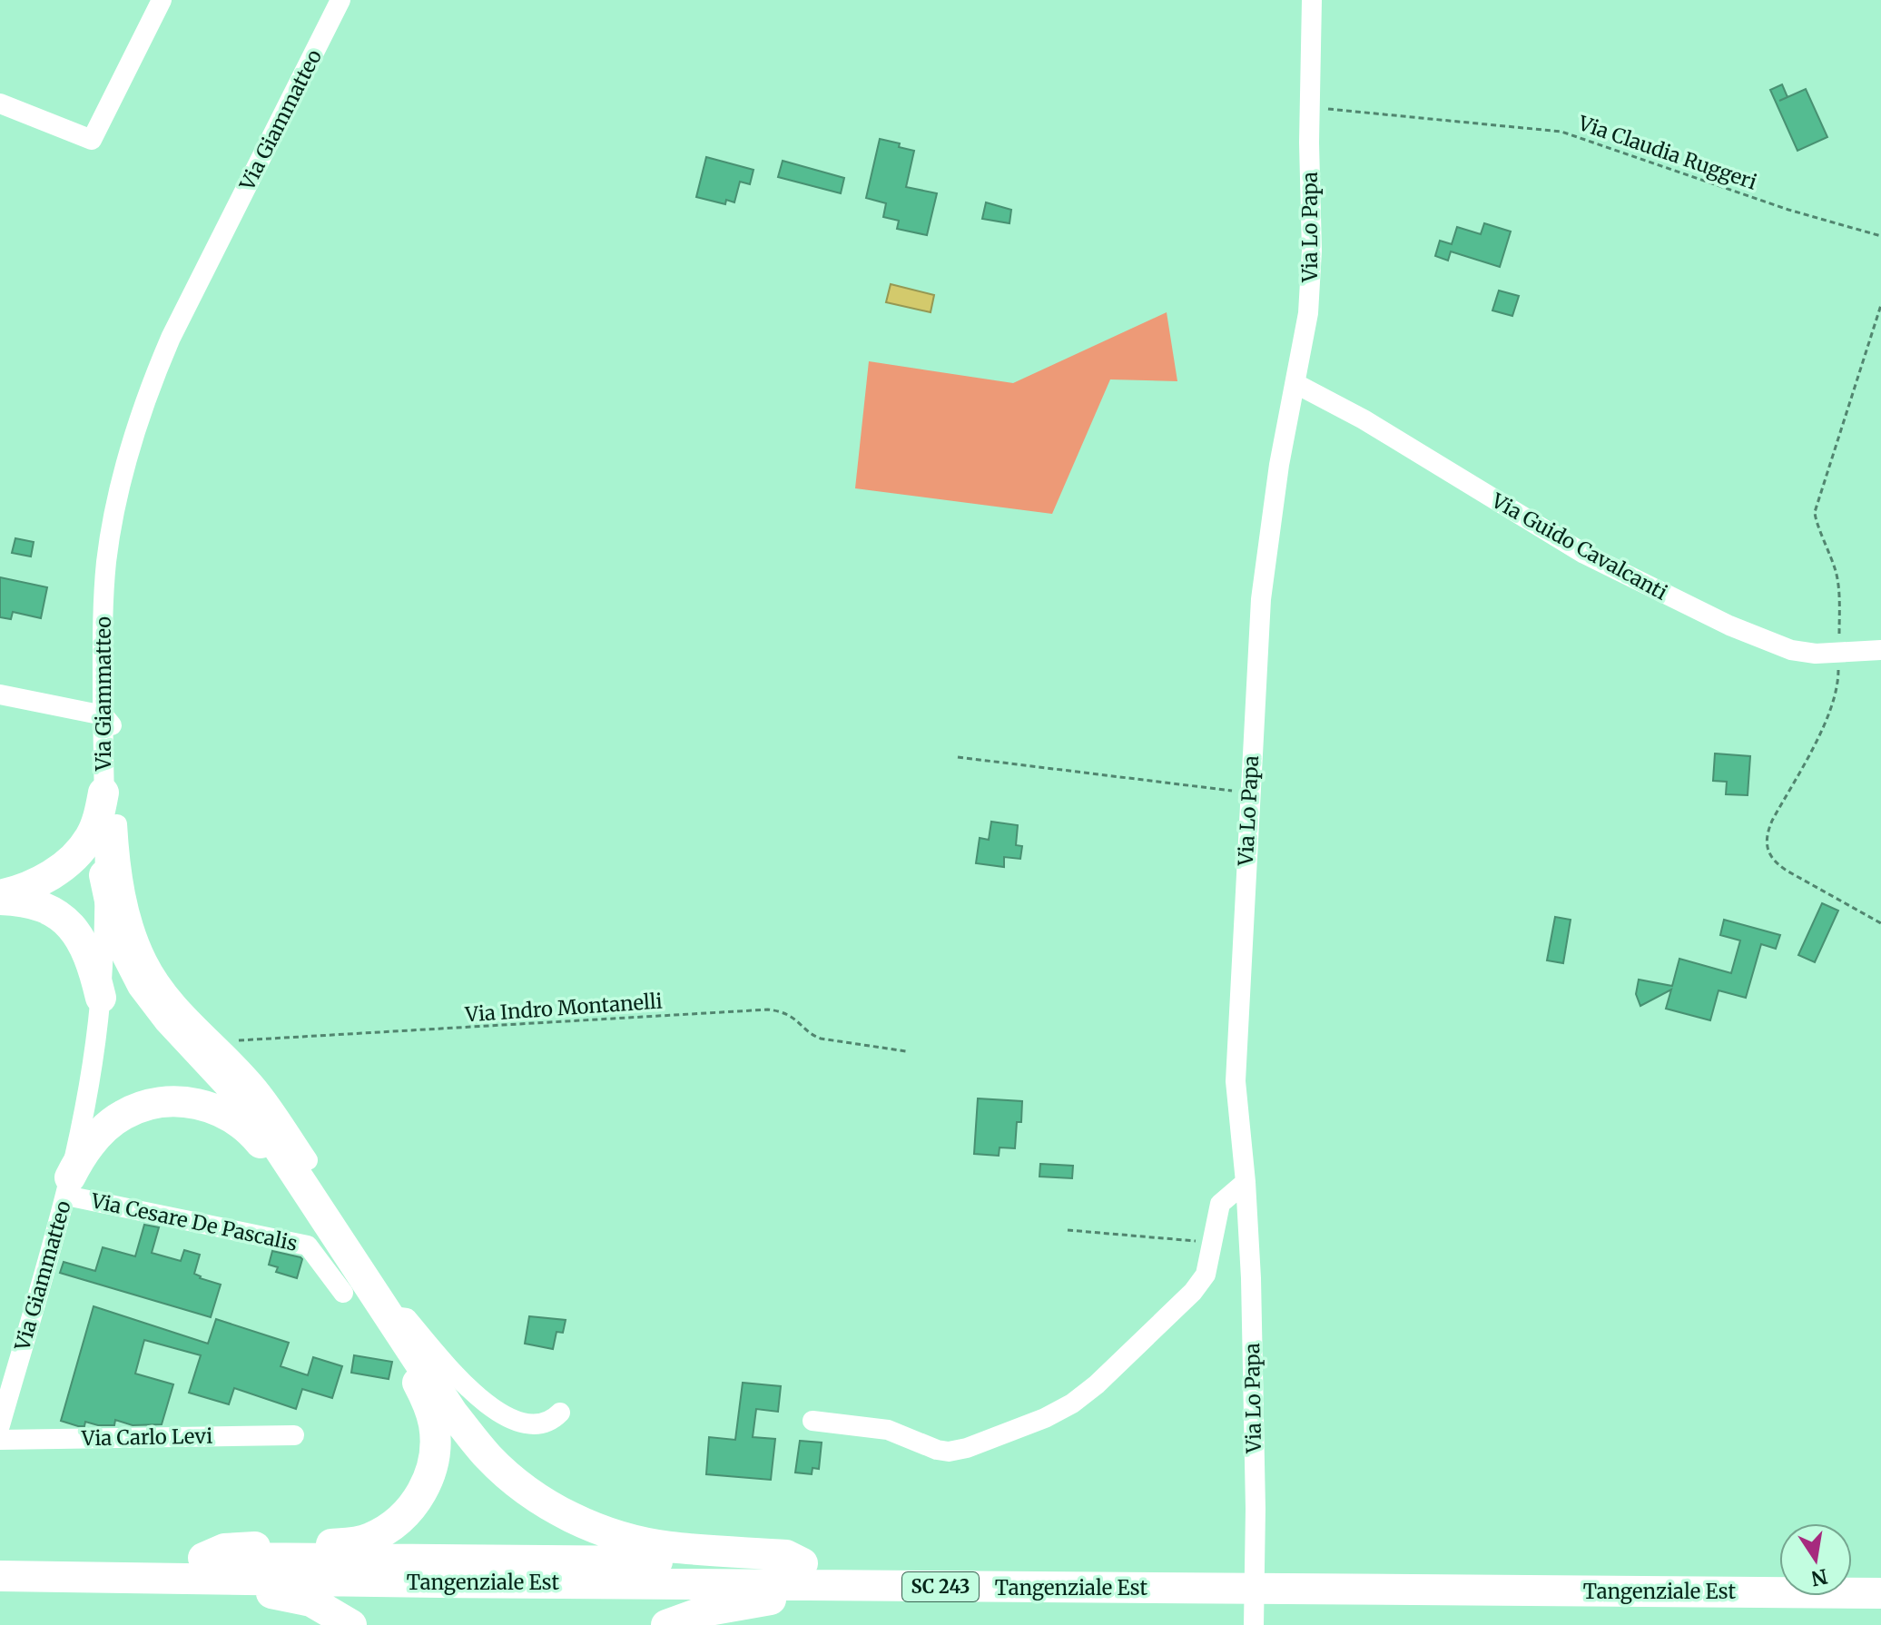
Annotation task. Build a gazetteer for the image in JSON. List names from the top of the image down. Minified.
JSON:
{"streets":{"highway":["Tangenziale Est","SC 243"],"street":["Via Giammatteo","Via Lo Papa","Via Guido Cavalcanti","Via Cesare De Pascalis","Via Carlo Levi"],"path":["Via Claudia Ruggeri","Via Indro Montanelli"]},"crossings":[["Via Giammatteo","Via Cesare De Pascalis"],["Via Claudia Ruggeri","Via Lo Papa"],["Via Lo Papa","Via Guido Cavalcanti"]],"north":"bottom"}
